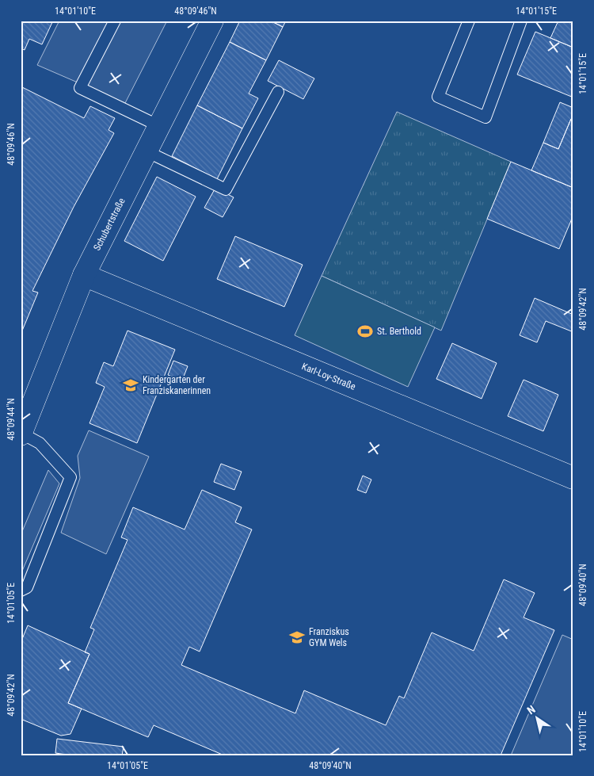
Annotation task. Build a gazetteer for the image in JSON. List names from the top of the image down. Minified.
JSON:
{"streets":{"street":["Schubertstraße","Karl-Loy-Straße"]},"crossings":[["Schubertstraße","Karl-Loy-Straße"]],"places":{"sports":["St. Berthold"],"school or university":["Kindergarten der Franziskanerinnen","Franziskus GYM Wels"]},"north":"top left","coordinates":["14°01'10\"E","48°09'46\"N","14°01'15\"E","48°09'42\"N","48°09'44\"N","48°09'40\"N","14°01'05\"E"]}
